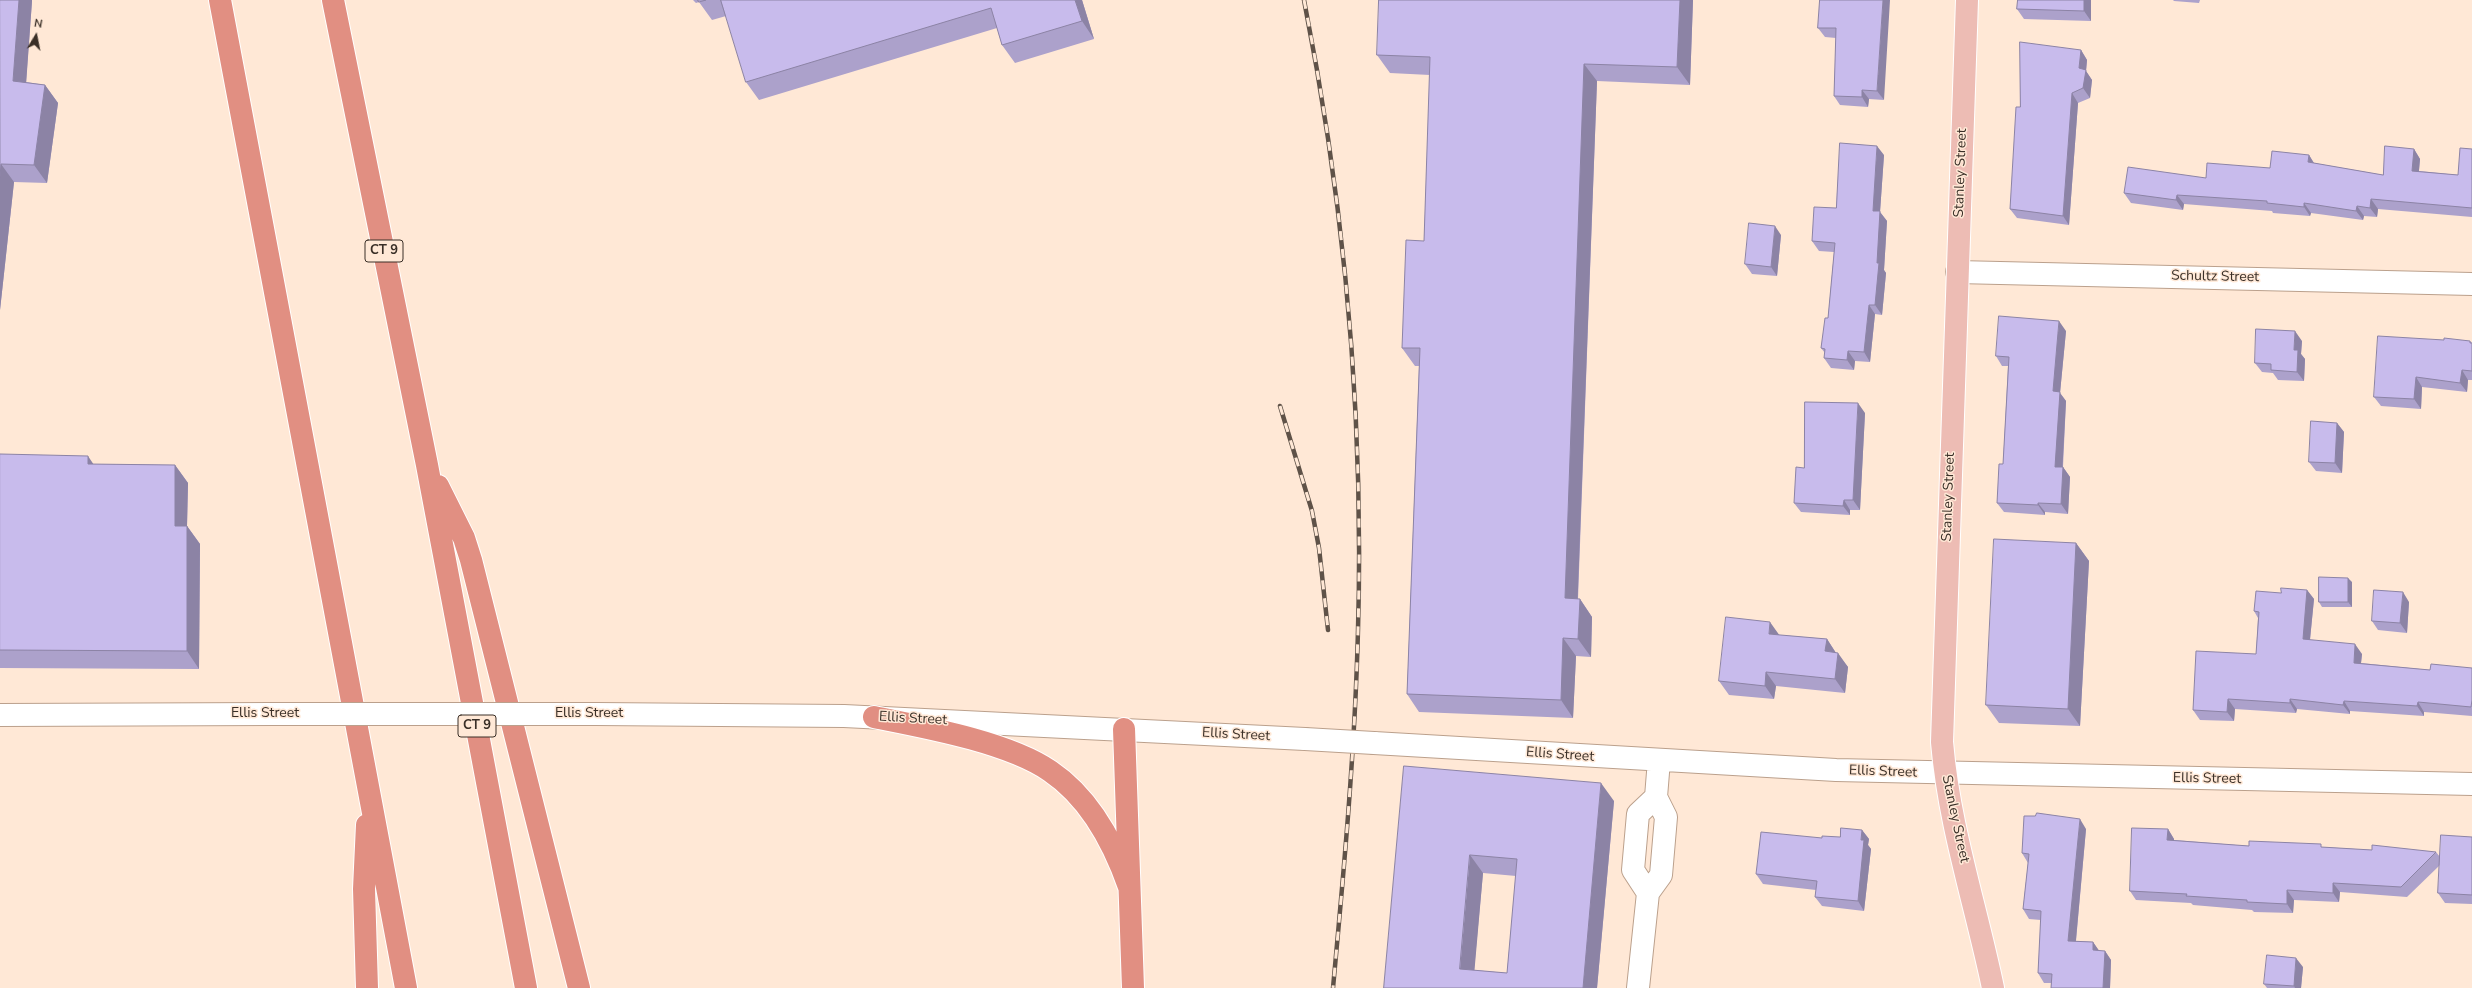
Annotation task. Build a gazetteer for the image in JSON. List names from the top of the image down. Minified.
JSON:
{"streets":{"highway":["CT 9"],"main road":["Stanley Street"],"street":["Schultz Street","Ellis Street"]},"crossings":[["Stanley Street","Schultz Street"],["Stanley Street","Ellis Street"]],"north":"top"}
